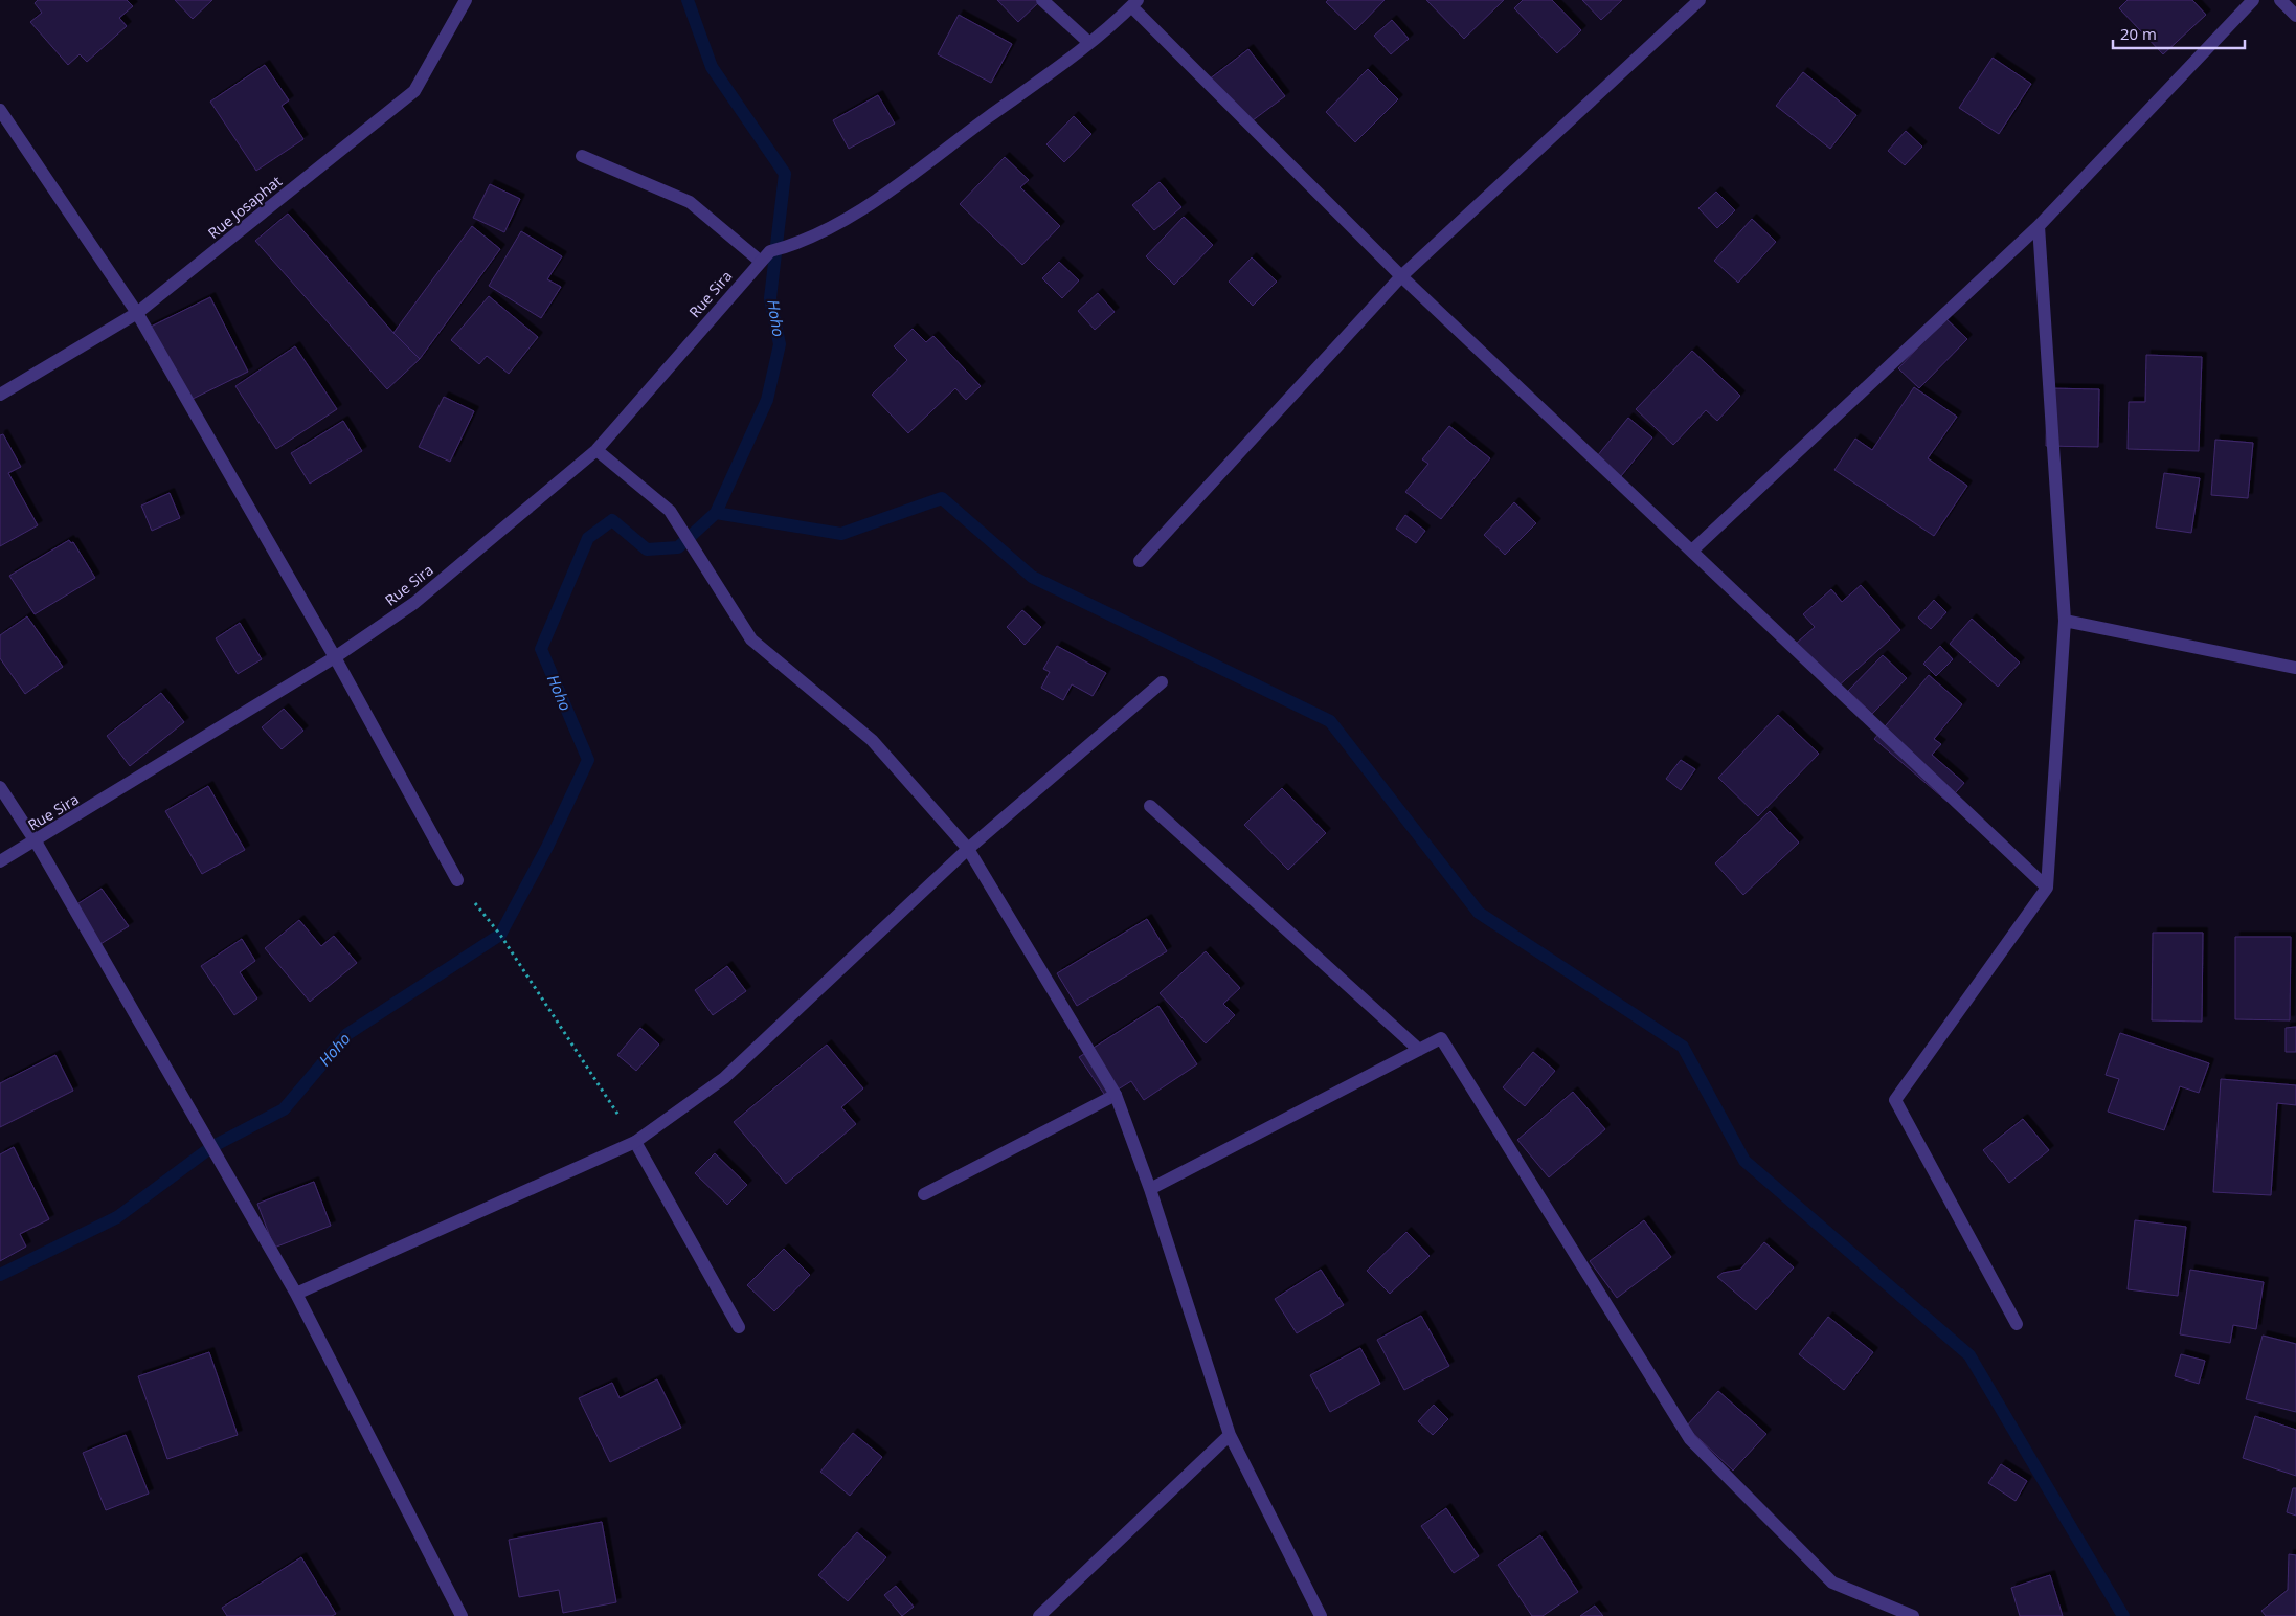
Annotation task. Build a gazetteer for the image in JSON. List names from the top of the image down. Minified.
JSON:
{"streets":{"street":["Rue Josaphat","Rue Sira"]},"water":["Hoho"],"scale_bar":"20 m"}
